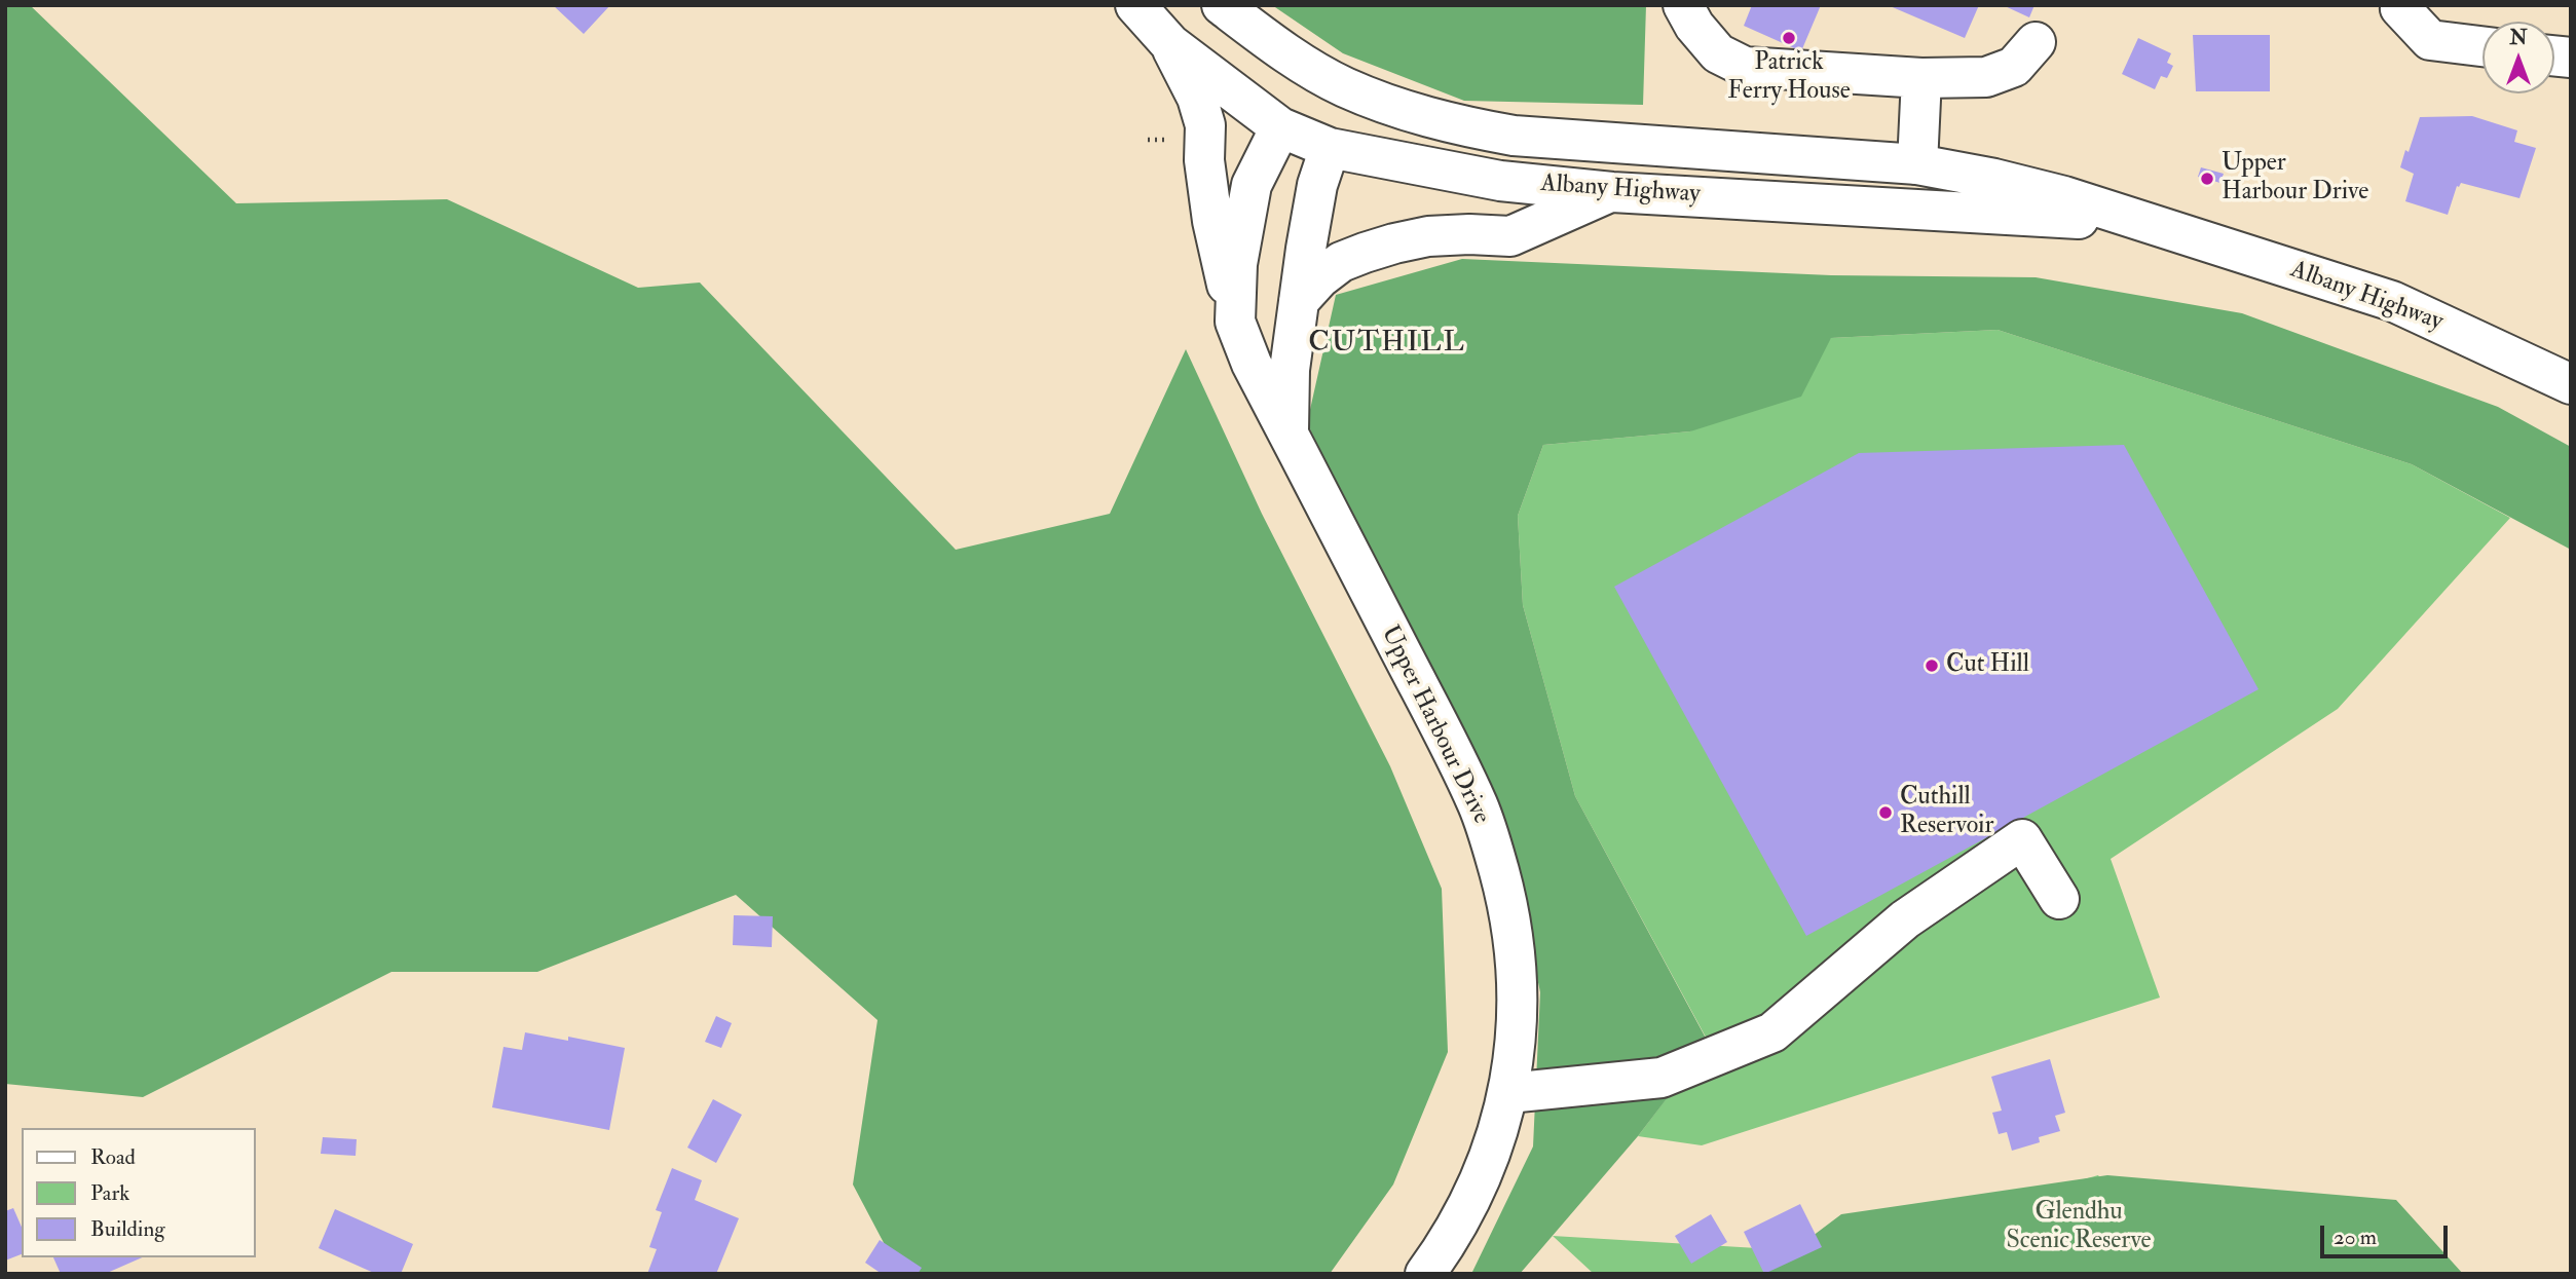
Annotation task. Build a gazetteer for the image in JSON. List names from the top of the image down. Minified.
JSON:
{"streets":{"main road":["Albany Highway","Upper Harbour Drive"]},"crossings":[["Albany Highway","Upper Harbour Drive"]],"districts":["CUTHILL"],"parks":["Glendhu Scenic Reserve"],"places":["Patrick Ferry House","Upper Harbour Drive","Cut Hill","Cuthill Reservoir"],"legend":["Road","Park","Building"],"scale_bar":"20 m","north":"top"}
